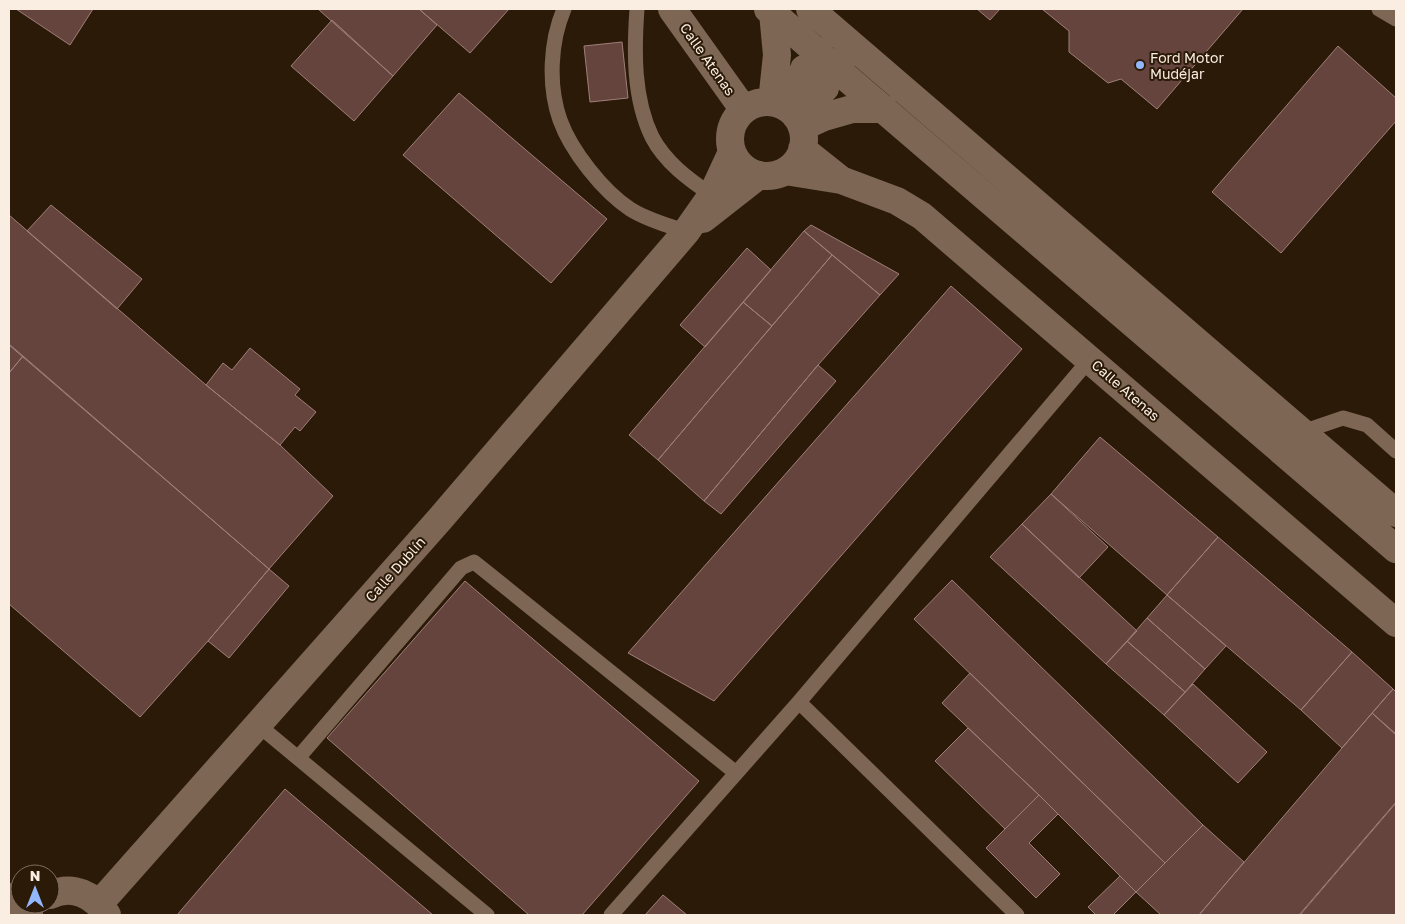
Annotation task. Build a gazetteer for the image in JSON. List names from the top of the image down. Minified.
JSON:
{"streets":{"street":["Calle Atenas","Calle Dublín"]},"crossings":[["Calle Atenas","Calle Dublín"]],"places":["Ford Motor Mudéjar"],"north":"top"}
